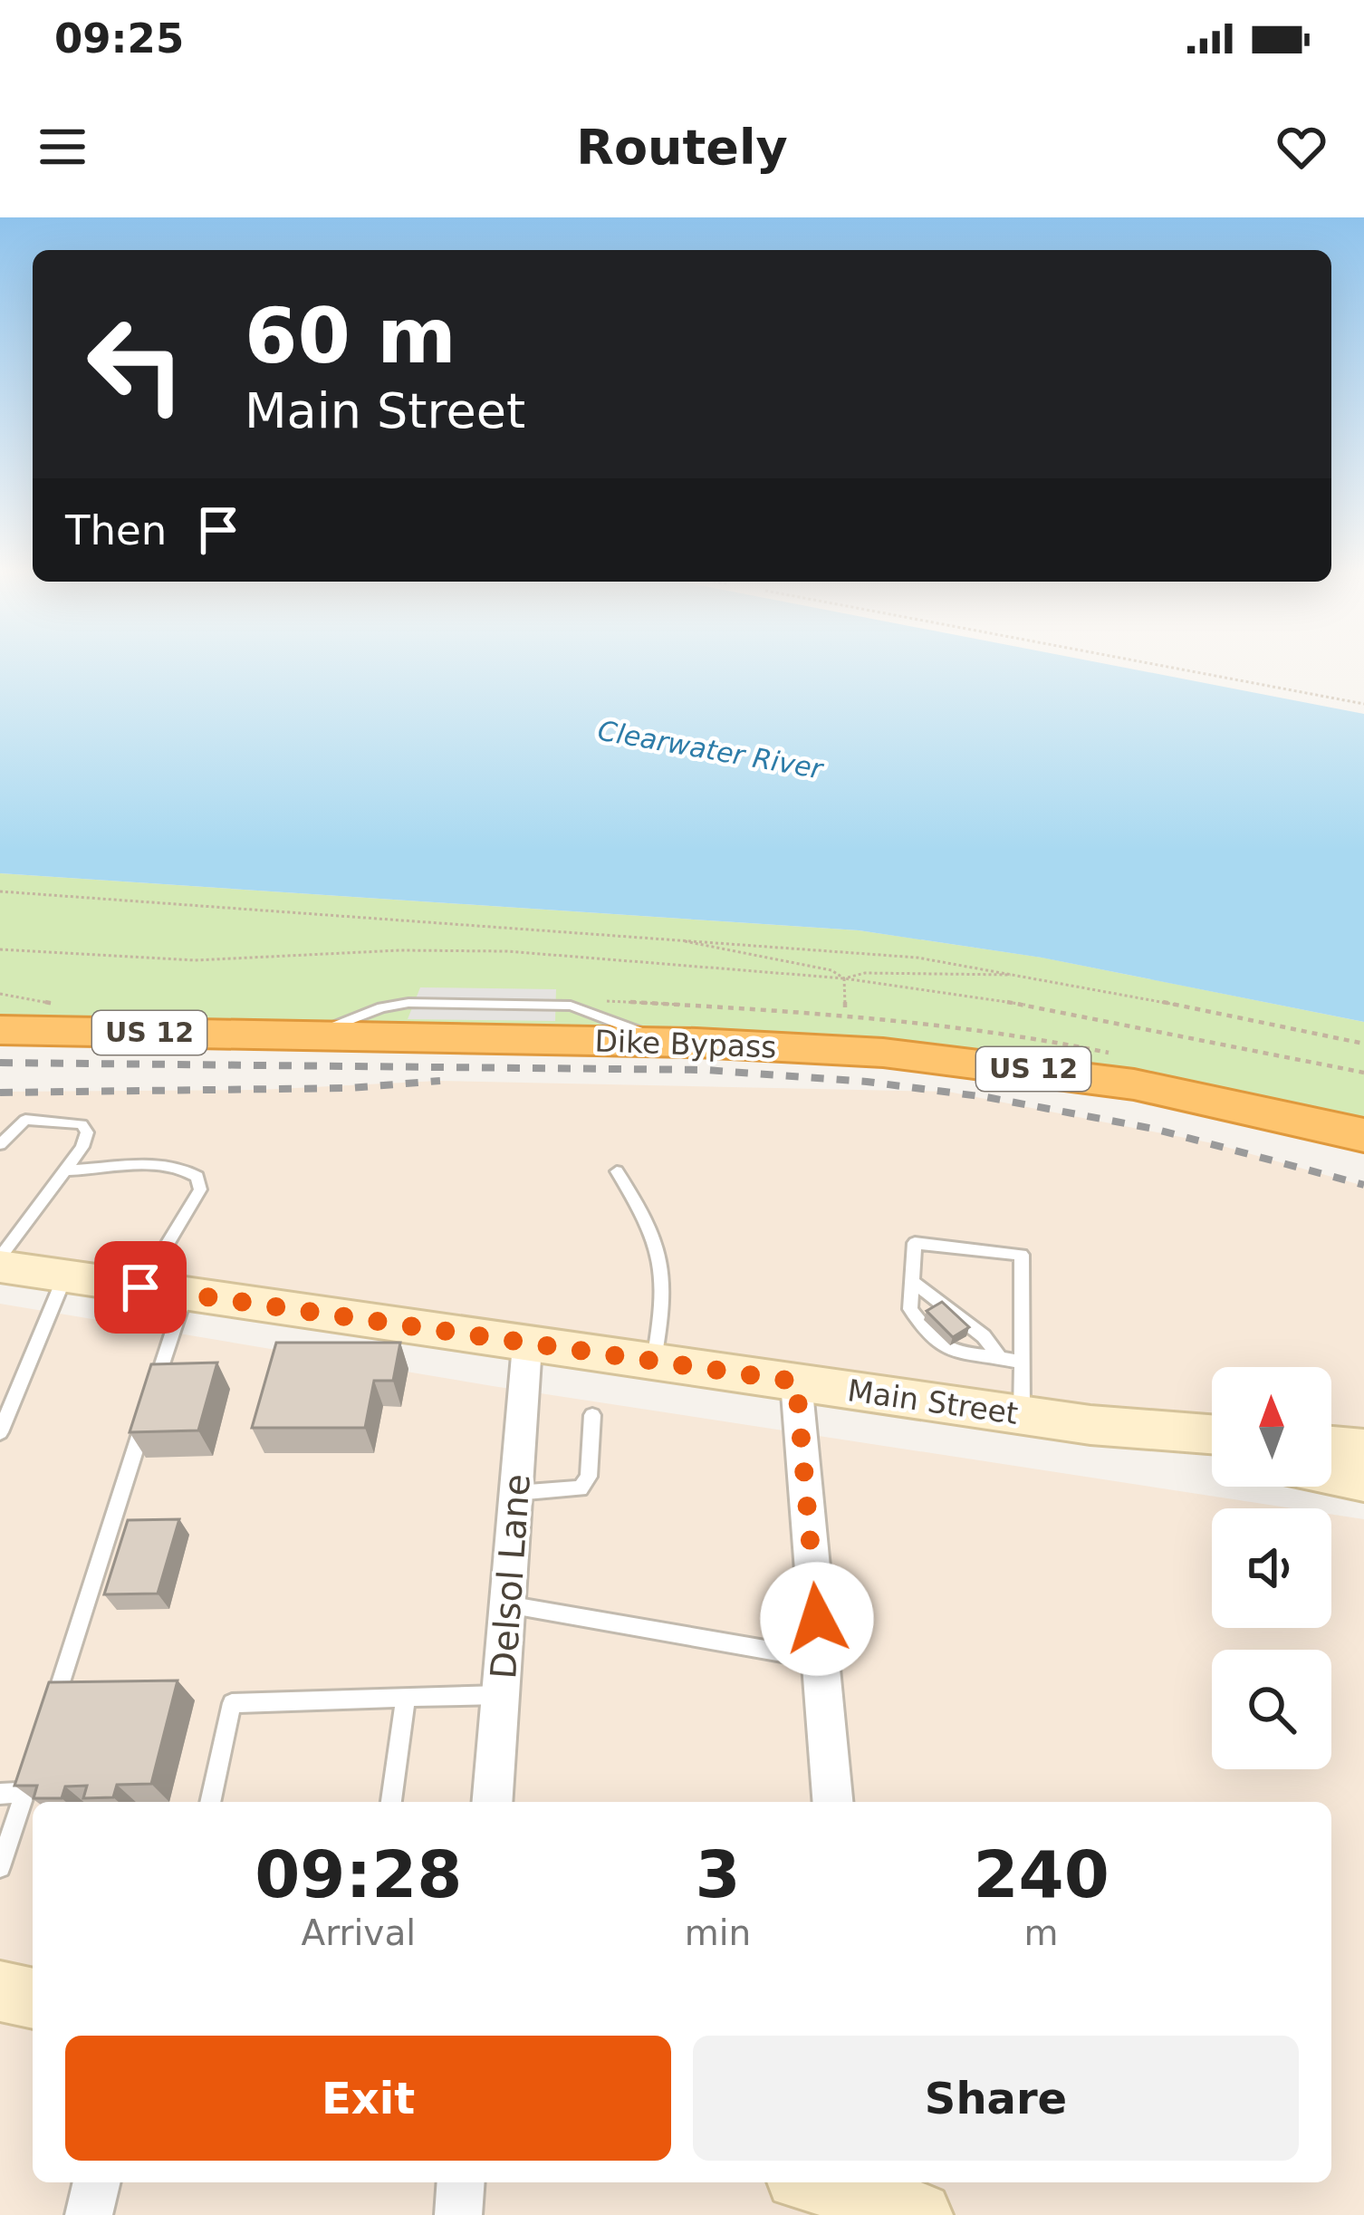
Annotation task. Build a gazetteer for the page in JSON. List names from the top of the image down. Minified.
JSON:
{"streets":{"highway":["US 12","Dike Bypass"],"main road":["Main Street"],"street":["Delsol Lane"]},"crossings":[["Main Street","Delsol Lane"]],"water":["Clearwater River"],"north":"top","page":{"status":"09:25","header":"Routely","turn":["60 m","Main Street"],"then":"Then","eta":["09:28","Arrival","3","min","240","m"],"buttons":["Exit","Share"]}}
